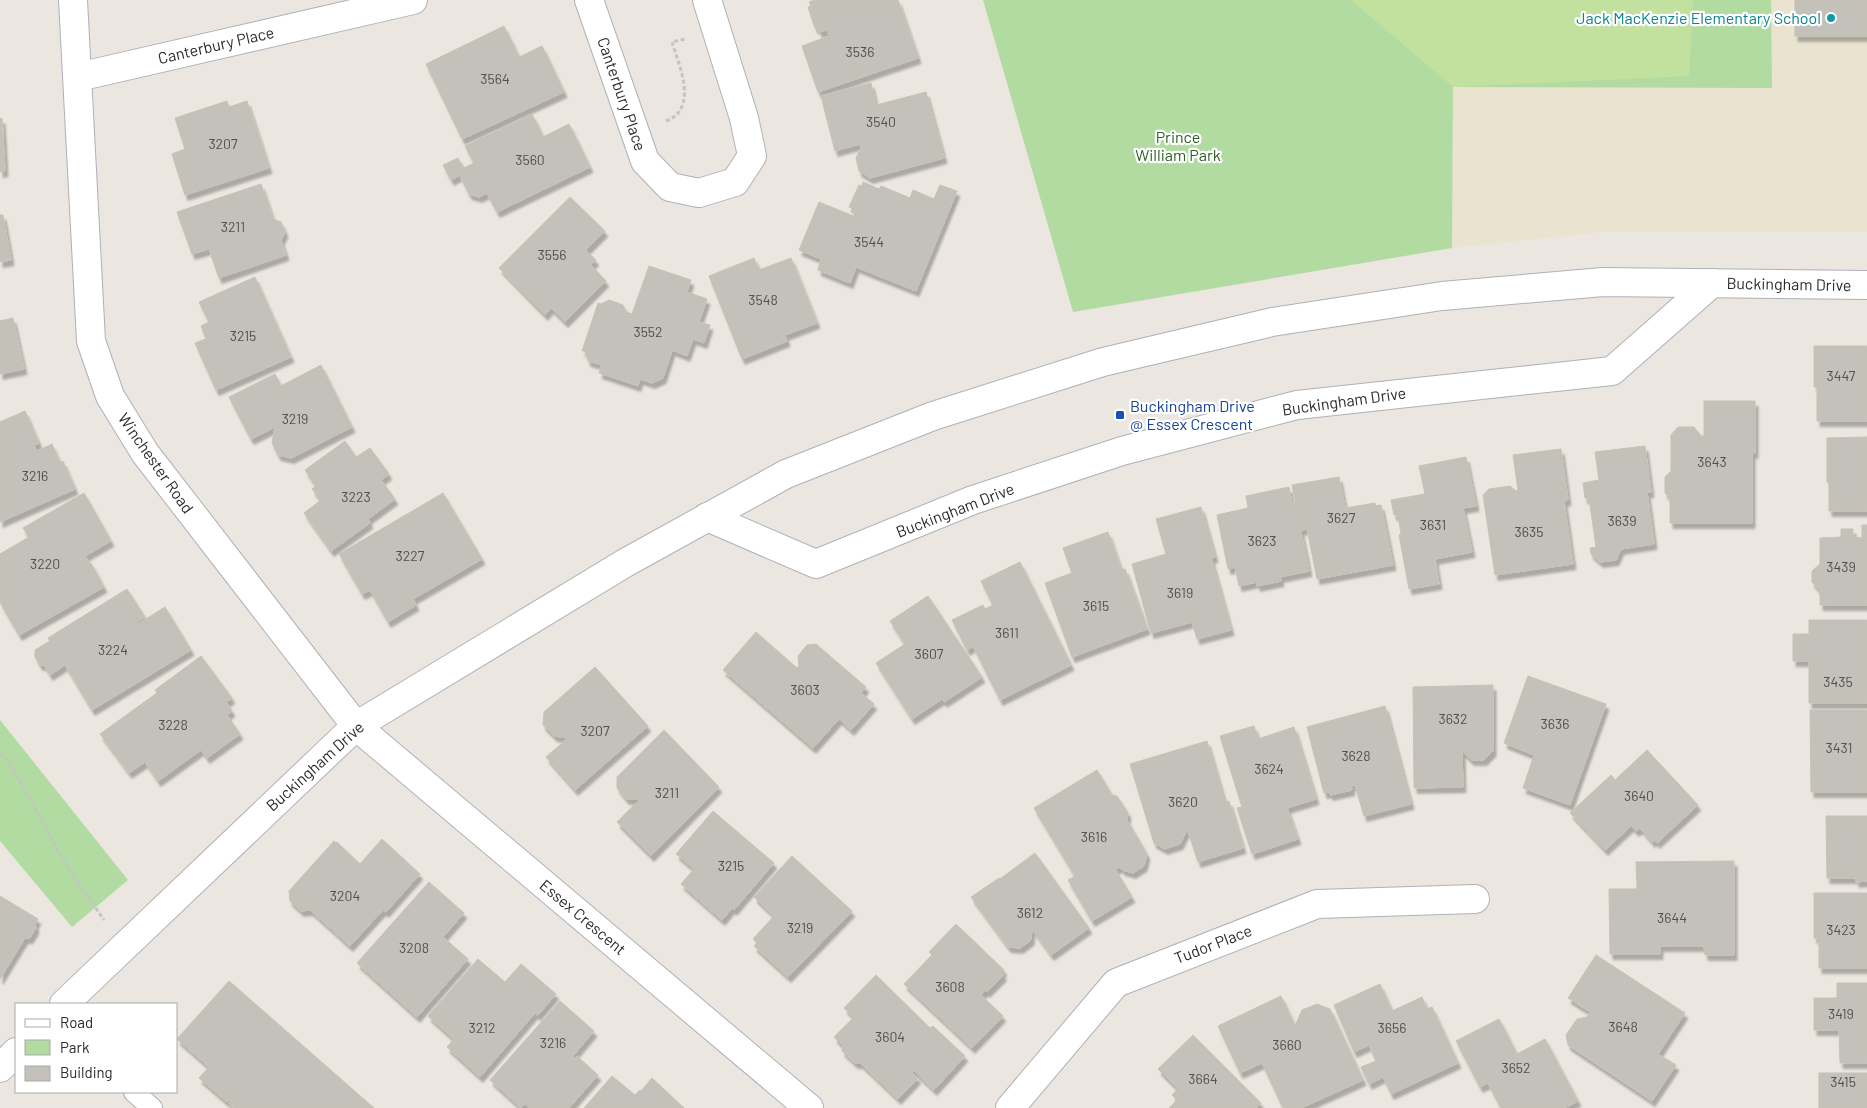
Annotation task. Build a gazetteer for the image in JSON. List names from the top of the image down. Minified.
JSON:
{"streets":{"street":["Canterbury Place","Buckingham Drive","Winchester Road","Essex Crescent","Tudor Place"]},"crossings":[["Canterbury Place","Winchester Road"],["Buckingham Drive","Winchester Road"],["Buckingham Drive","Essex Crescent"],["Winchester Road","Essex Crescent"]],"parks":["Prince William Park"],"places":{"other":["Jack MacKenzie Elementary School"],"transit":["Buckingham Drive @ Essex Crescent"]},"house_numbers":["3536","3564","3540","3207","3560","3211","3544","3556","3548","3552","3215","3447","3219","3643","3216","3223","3627","3639","3631","3635","3623","3227","3220","3439","3619","3615","3611","3224","3607","3435","3603","3632","3636","3228","3207","3431","3628","3624","3211","3640","3620","3616","3215","3204","3612","3644","3219","3423","3208","3608","3419","3648","3212","3656","3604","3216","3660","3652","3664","3415"],"legend":["Road","Park","Building"]}
